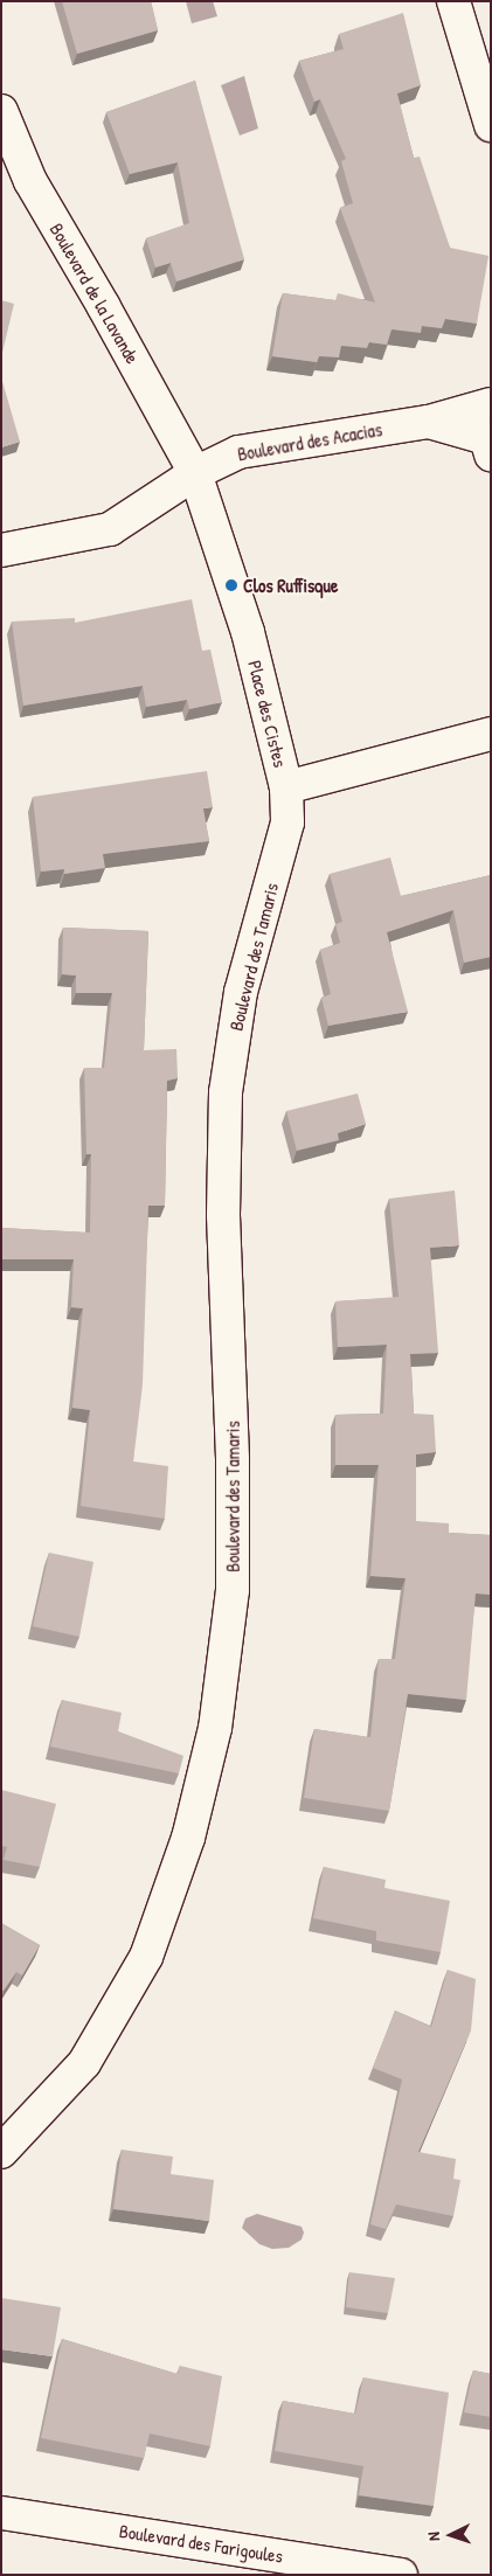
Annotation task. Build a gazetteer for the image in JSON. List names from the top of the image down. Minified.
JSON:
{"streets":{"street":["Boulevard de la Lavande","Boulevard des Acacias","Place des Cistes","Boulevard des Tamaris","Boulevard des Farigoules"]},"crossings":[["Boulevard de la Lavande","Boulevard des Acacias"],["Boulevard de la Lavande","Place des Cistes"],["Boulevard des Acacias","Place des Cistes"],["Place des Cistes","Boulevard des Tamaris"]],"places":["Clos Ruffisque"],"north":"left"}
